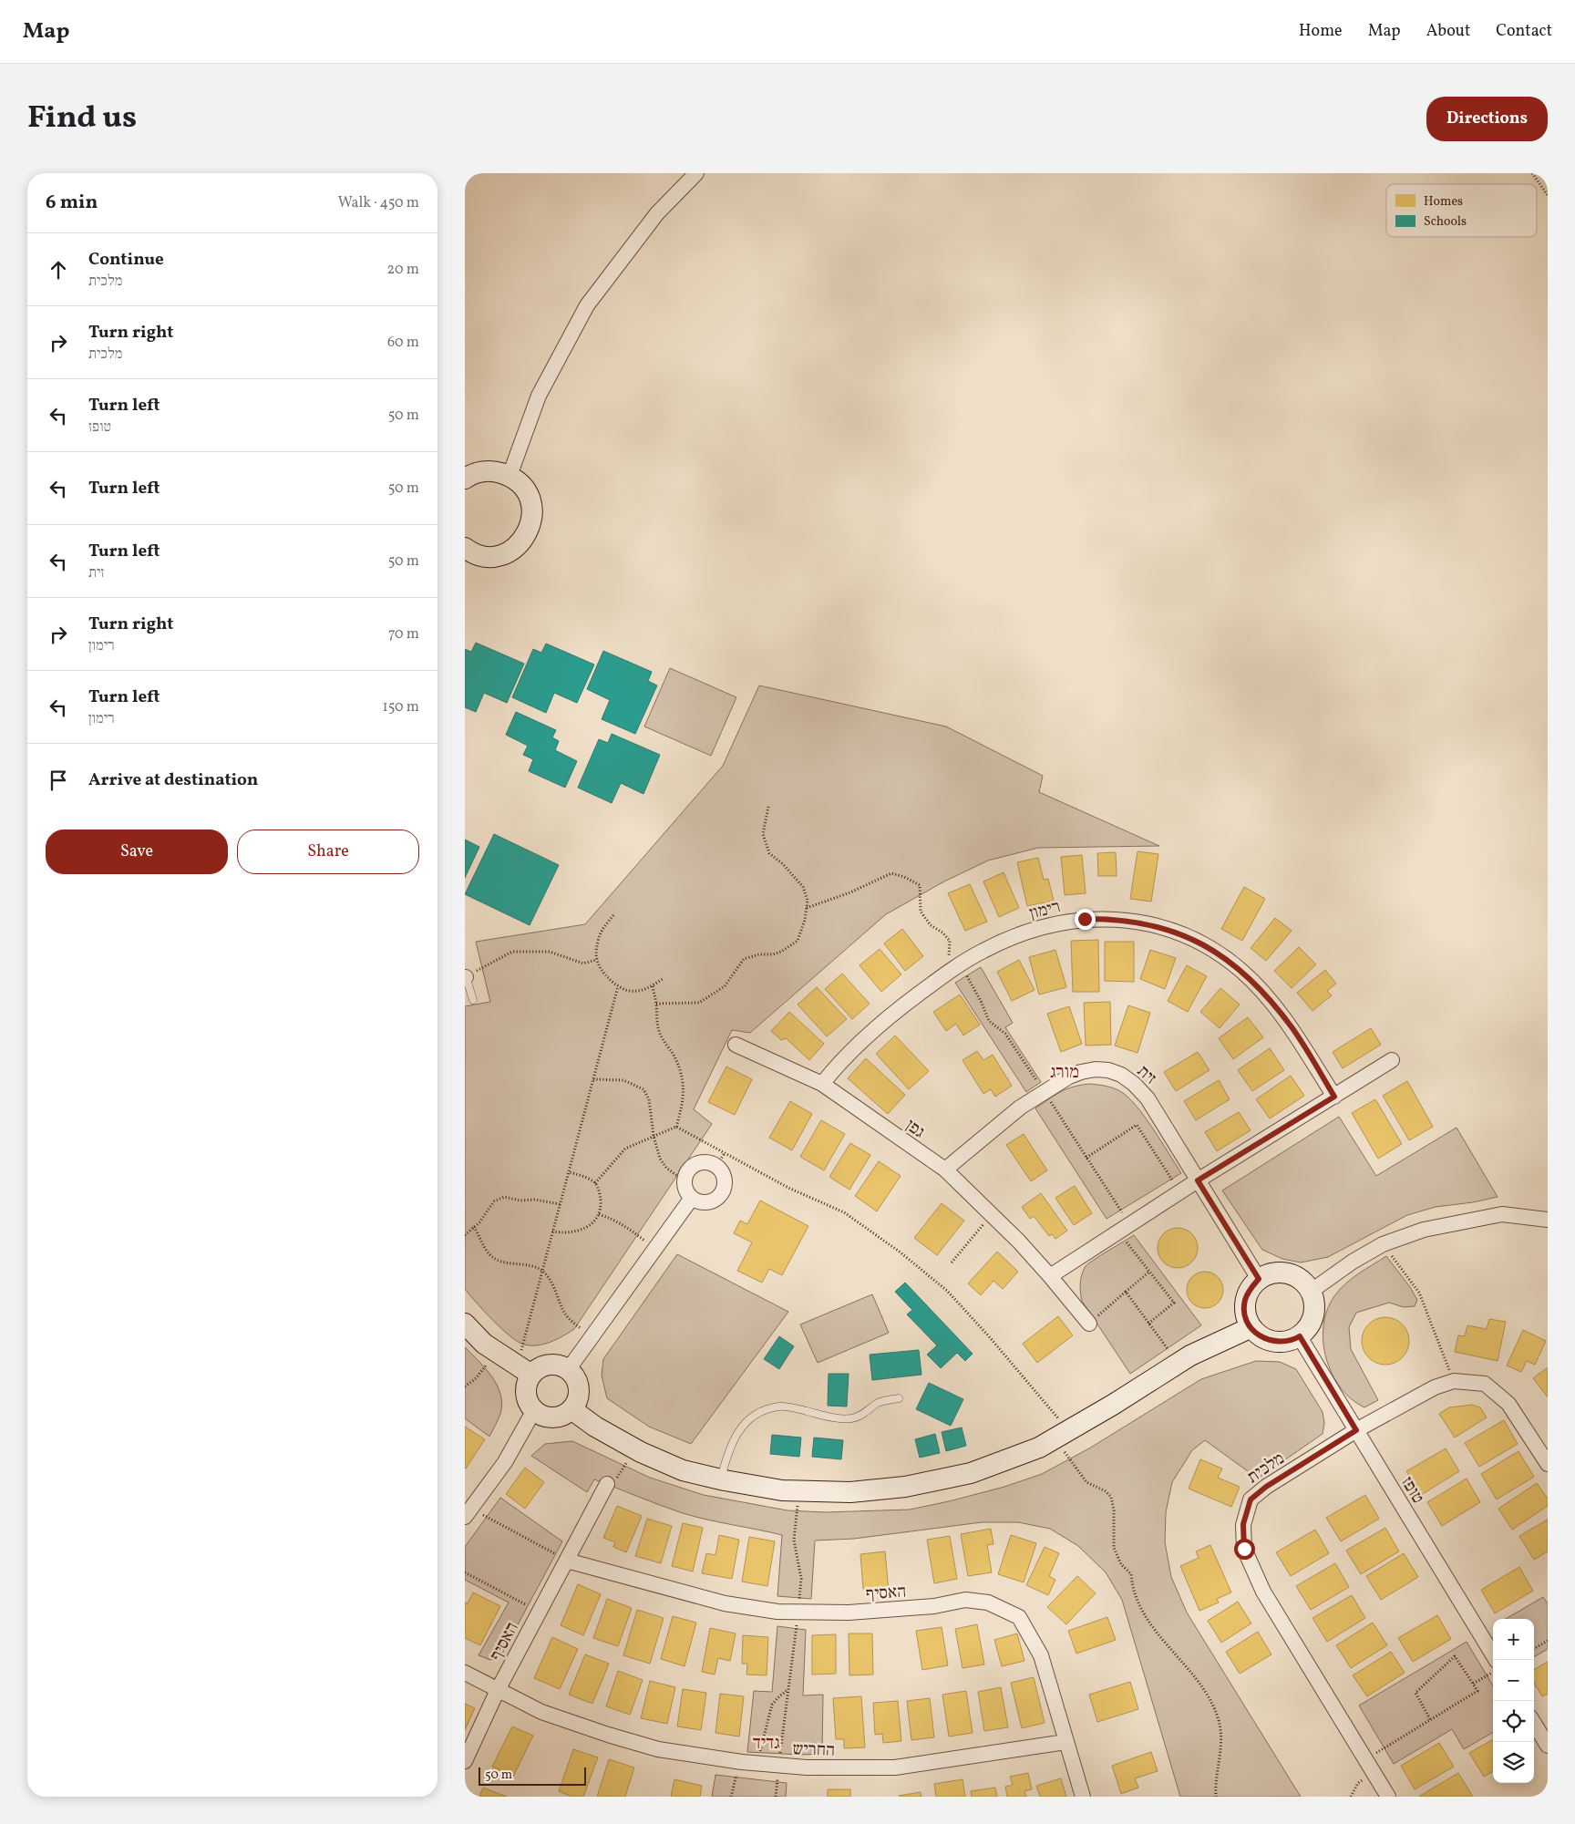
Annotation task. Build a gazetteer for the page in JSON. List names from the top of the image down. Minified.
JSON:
{"streets":{"street":["רימון","זית","גפן","מלכית","טופז","האסיף","החריש"]},"crossings":[["רימון","גפן"],["זית","גפן"],["זית","טופז"],["מלכית","טופז"],["האסיף","החריש"]],"districts":["מורג","גדיד"],"legend":["Homes","Schools"],"scale_bar":"50 m","page":{"header":"Map","nav":["Home","Map","About","Contact"],"title":"Find us","buttons":["Directions",["Save","Share"]],"heading":["6 min","Walk · 450 m"],"list":[["Continue","מלכית","20 m"],["Turn right","מלכית","60 m"],["Turn left","טופז","50 m"],["Turn left","50 m"],["Turn left","זית","50 m"],["Turn right","רימון","70 m"],["Turn left","רימון","150 m"],"Arrive at destination"],"map_buttons":["+","−"],"scale":"50 m"}}
